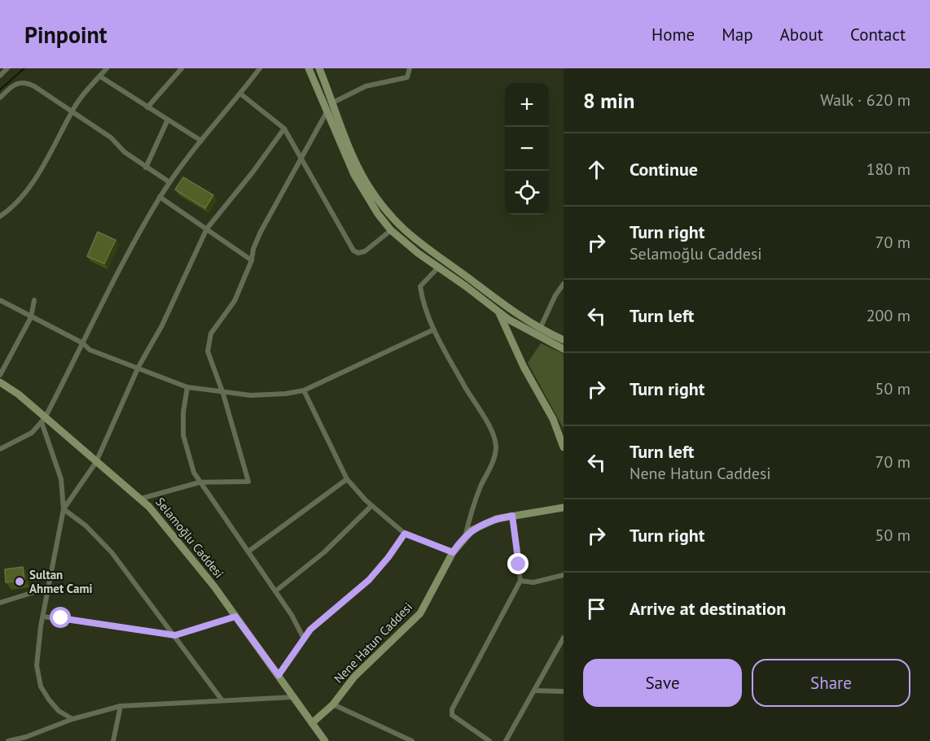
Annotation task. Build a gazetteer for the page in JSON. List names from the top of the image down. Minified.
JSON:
{"streets":{"street":["Selamoğlu Caddesi","Nene Hatun Caddesi"]},"crossings":[["Selamoğlu Caddesi","Nene Hatun Caddesi"]],"places":["Sultan Ahmet Cami"],"page":{"header":"Pinpoint","nav":["Home","Map","About","Contact"],"heading":["8 min","Walk · 620 m"],"map_buttons":["+","−"],"list":[["Continue","180 m"],["Turn right","Selamoğlu Caddesi","70 m"],["Turn left","200 m"],["Turn right","50 m"],["Turn left","Nene Hatun Caddesi","70 m"],["Turn right","50 m"],"Arrive at destination"],"buttons":["Save","Share"]}}
